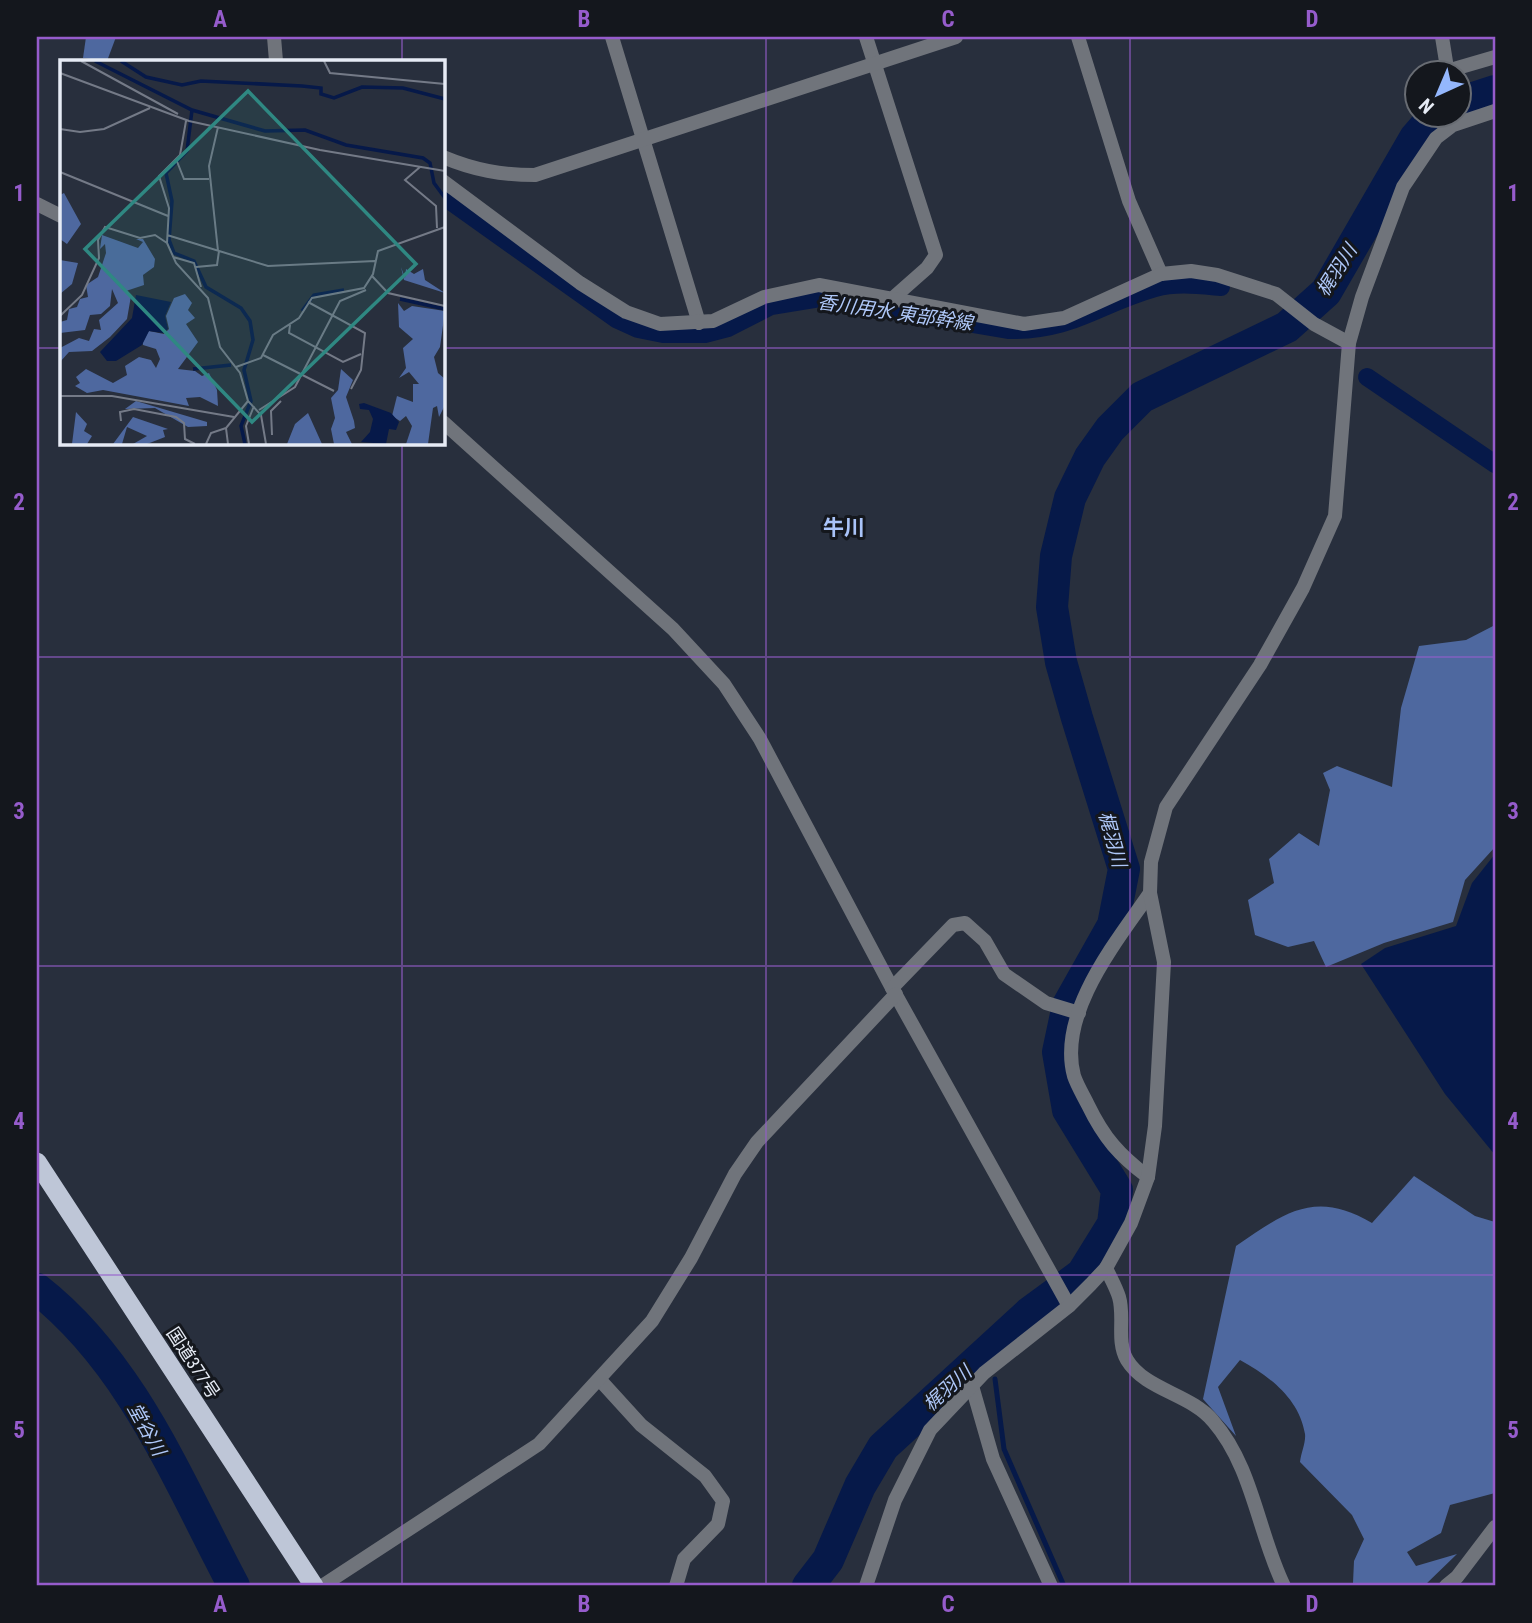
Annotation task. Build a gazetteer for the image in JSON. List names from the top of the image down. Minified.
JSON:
{"streets":{"highway":["国道377号"]},"districts":["牛川"],"water":["梶羽川","香川用水 東部幹線","堂谷川"],"north":"bottom left","grid":{"columns":["A","B","C","D"],"rows":["1","2","3","4","5"]}}
